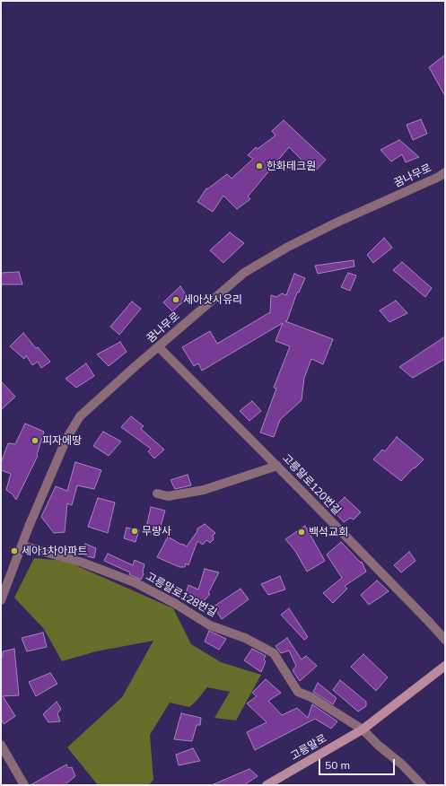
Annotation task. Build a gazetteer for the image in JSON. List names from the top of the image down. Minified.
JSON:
{"streets":{"street":["꿈나무로","고릉말로120번길","고릉말로128번길","고릉말로"]},"crossings":[["꿈나무로","고릉말로120번길"],["꿈나무로","고릉말로128번길"],["고릉말로128번길","고릉말로"]],"places":["한화테크원","세아샷시유리","피자에땅","무량사","백석교회","세아1차아파트"],"scale_bar":"50 m"}
